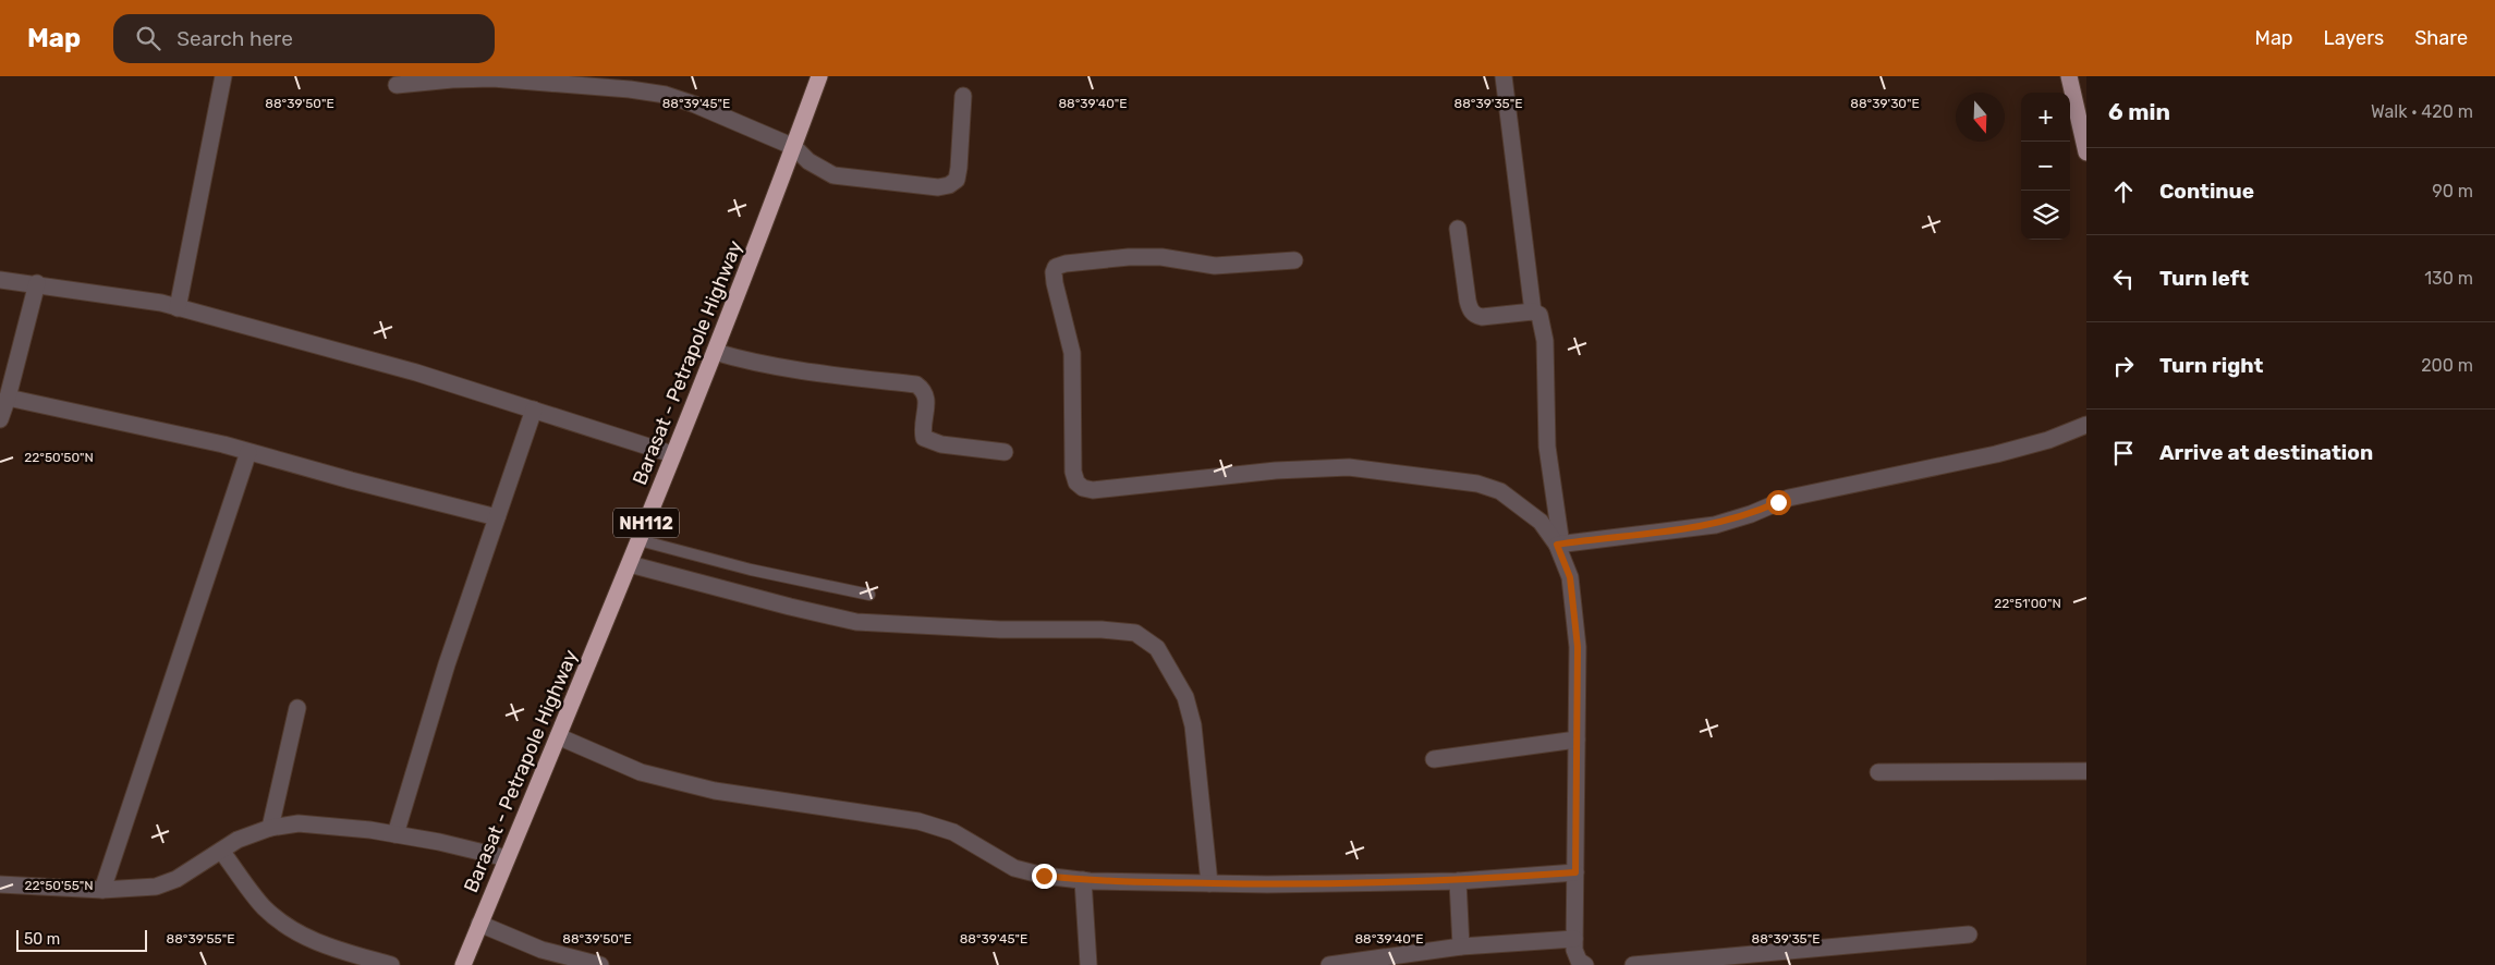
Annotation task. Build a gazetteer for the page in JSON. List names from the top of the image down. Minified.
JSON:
{"streets":{"highway":["Barasat - Petrapole Highway","NH112"]},"scale_bar":"50 m","north":"bottom","page":{"header":"Map","search":"Search here","nav":["Map","Layers","Share"],"heading":["6 min","Walk · 420 m"],"map_buttons":["+","−"],"list":[["Continue","90 m"],["Turn left","130 m"],["Turn right","200 m"],"Arrive at destination"],"scale":"50 m"},"coordinates":["88°39'50\"E","88°39'45\"E","88°39'40\"E","88°39'35\"E","88°39'30\"E","22°50'50\"N","22°51'00\"N","22°50'55\"N","88°39'55\"E"]}
